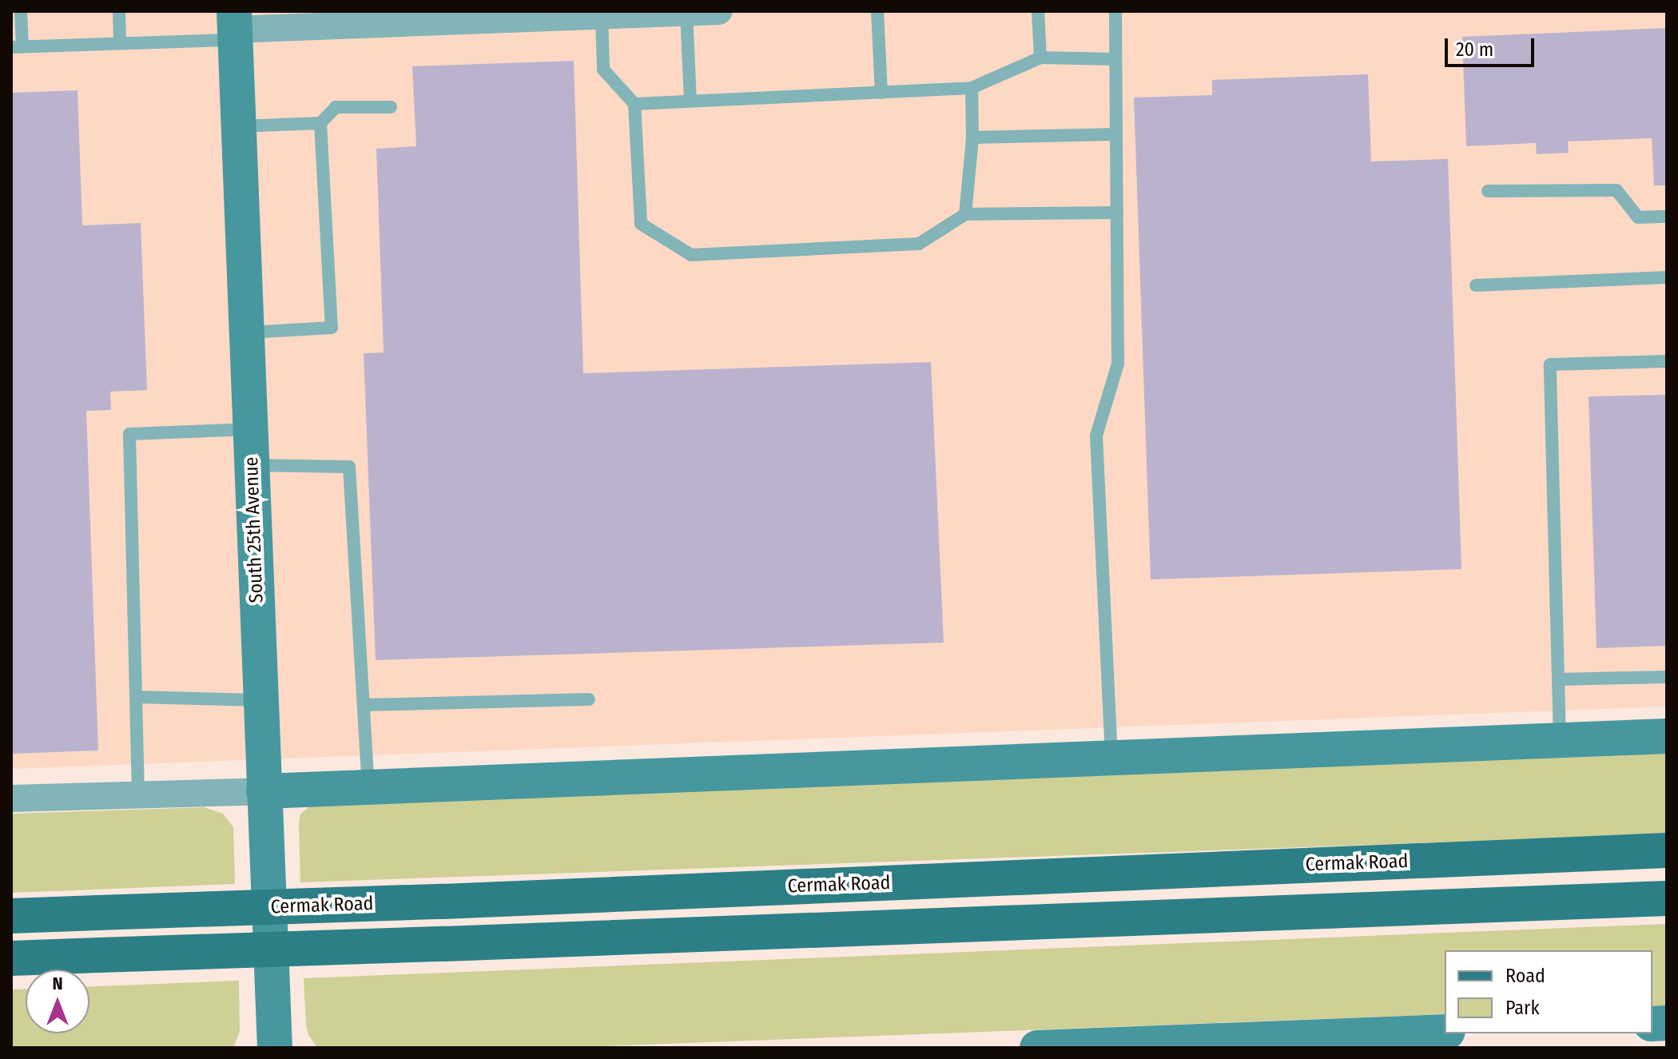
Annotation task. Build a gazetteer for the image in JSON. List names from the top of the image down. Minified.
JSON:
{"streets":{"main road":["South 25th Avenue","Cermak Road"]},"legend":["Road","Park"],"scale_bar":"20 m","north":"top"}
